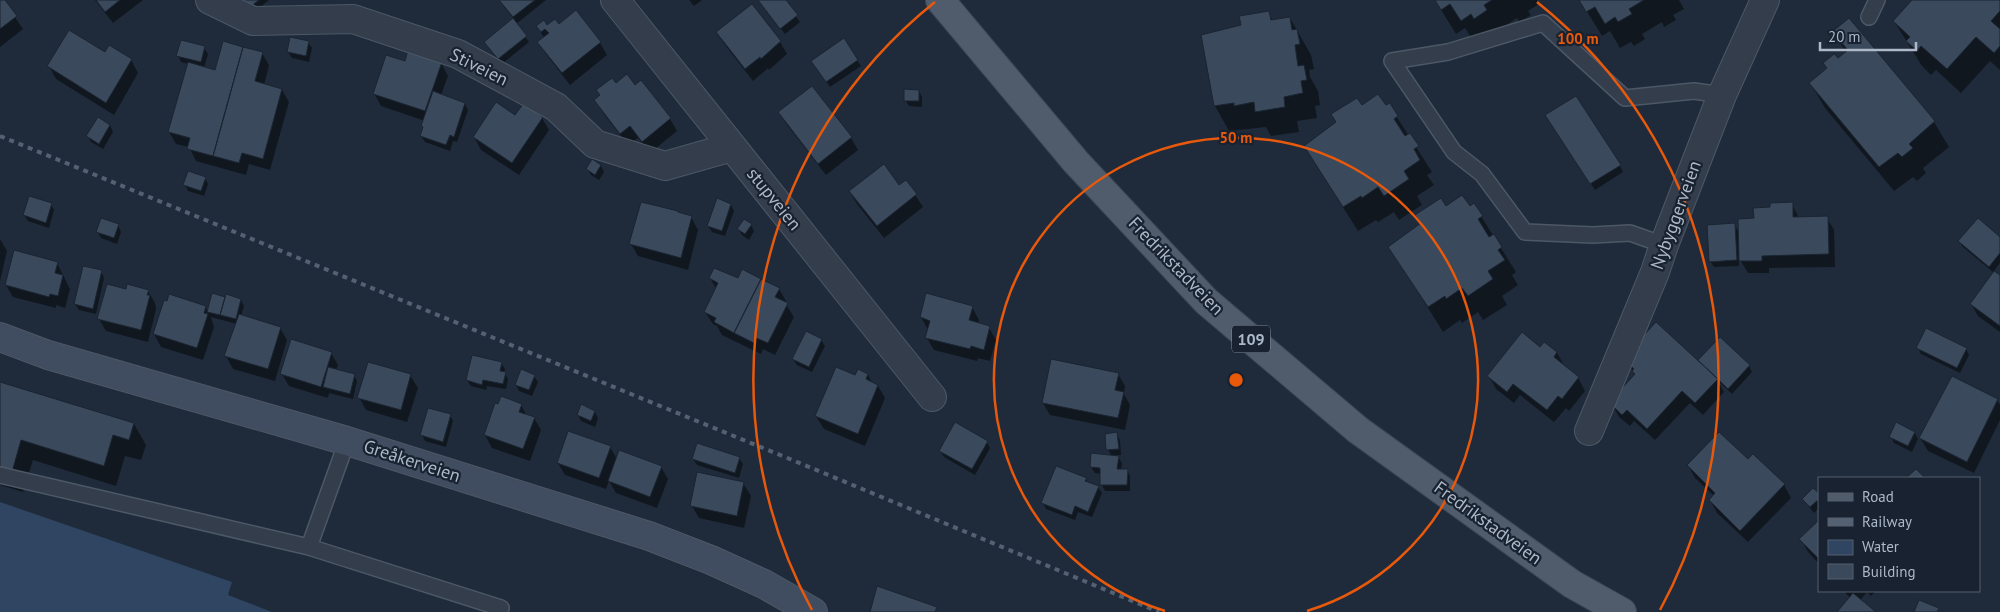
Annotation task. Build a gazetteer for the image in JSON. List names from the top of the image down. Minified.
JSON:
{"streets":{"main road":["Fredrikstadveien","109","Greåkerveien"],"street":["Stiveien","stupveien","Nybyggerveien"]},"crossings":[["Stiveien","stupveien"]],"legend":["Road","Railway","Water","Building"],"scale_bar":"20 m","rings":["100 m","50 m"]}
